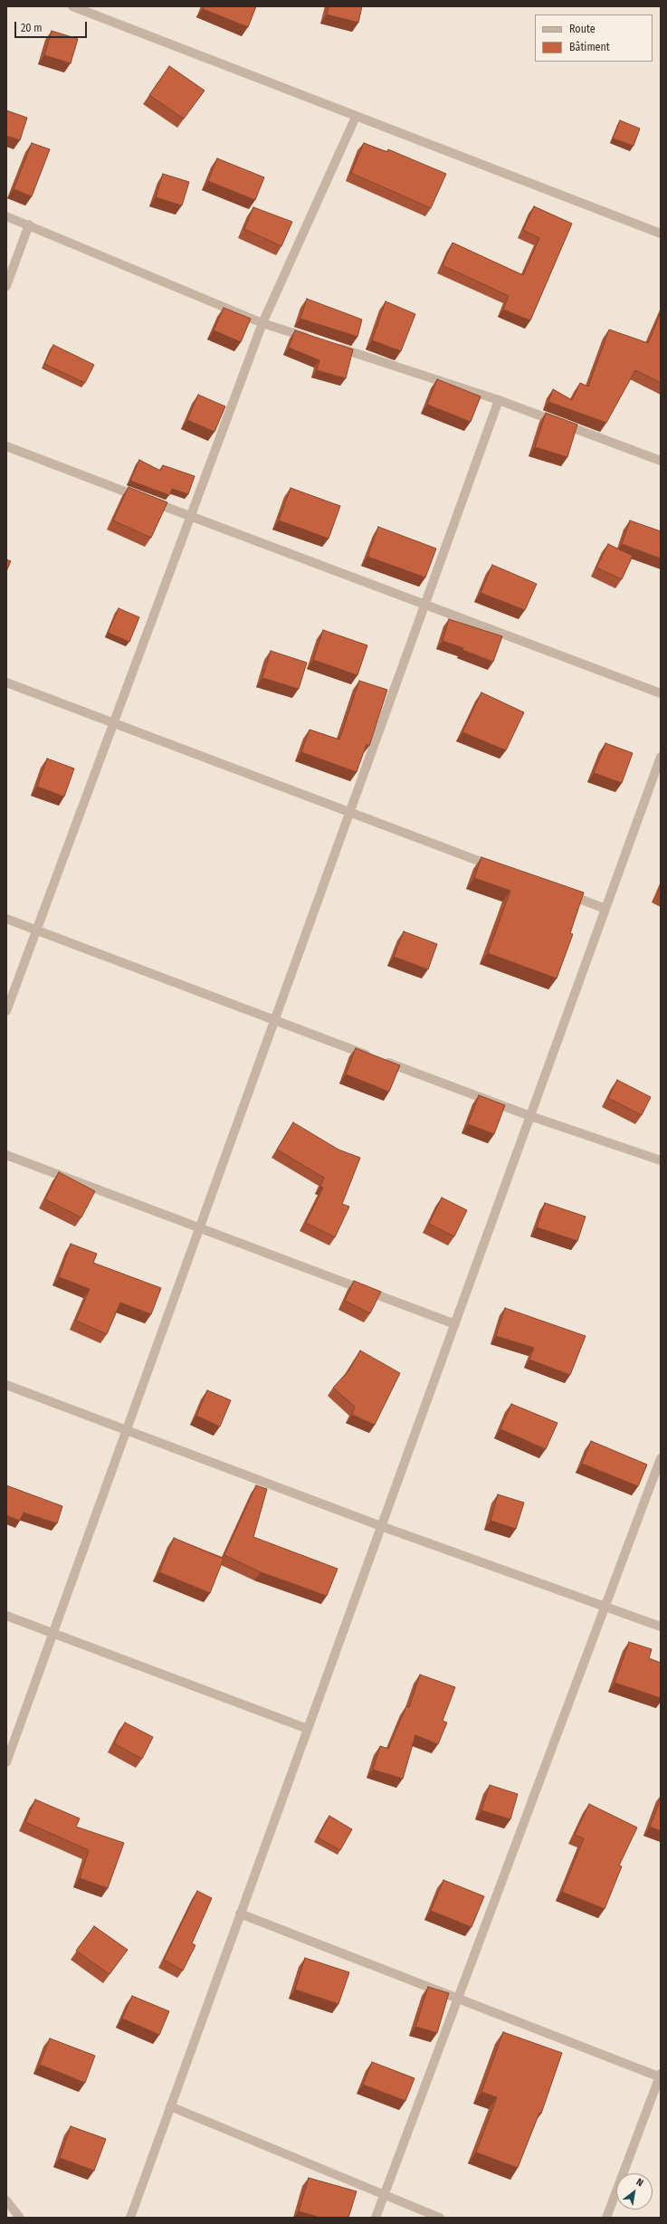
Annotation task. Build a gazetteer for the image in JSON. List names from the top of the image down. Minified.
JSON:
{"legend":["Route","Bâtiment"],"scale_bar":"20 m","north":"top right"}
